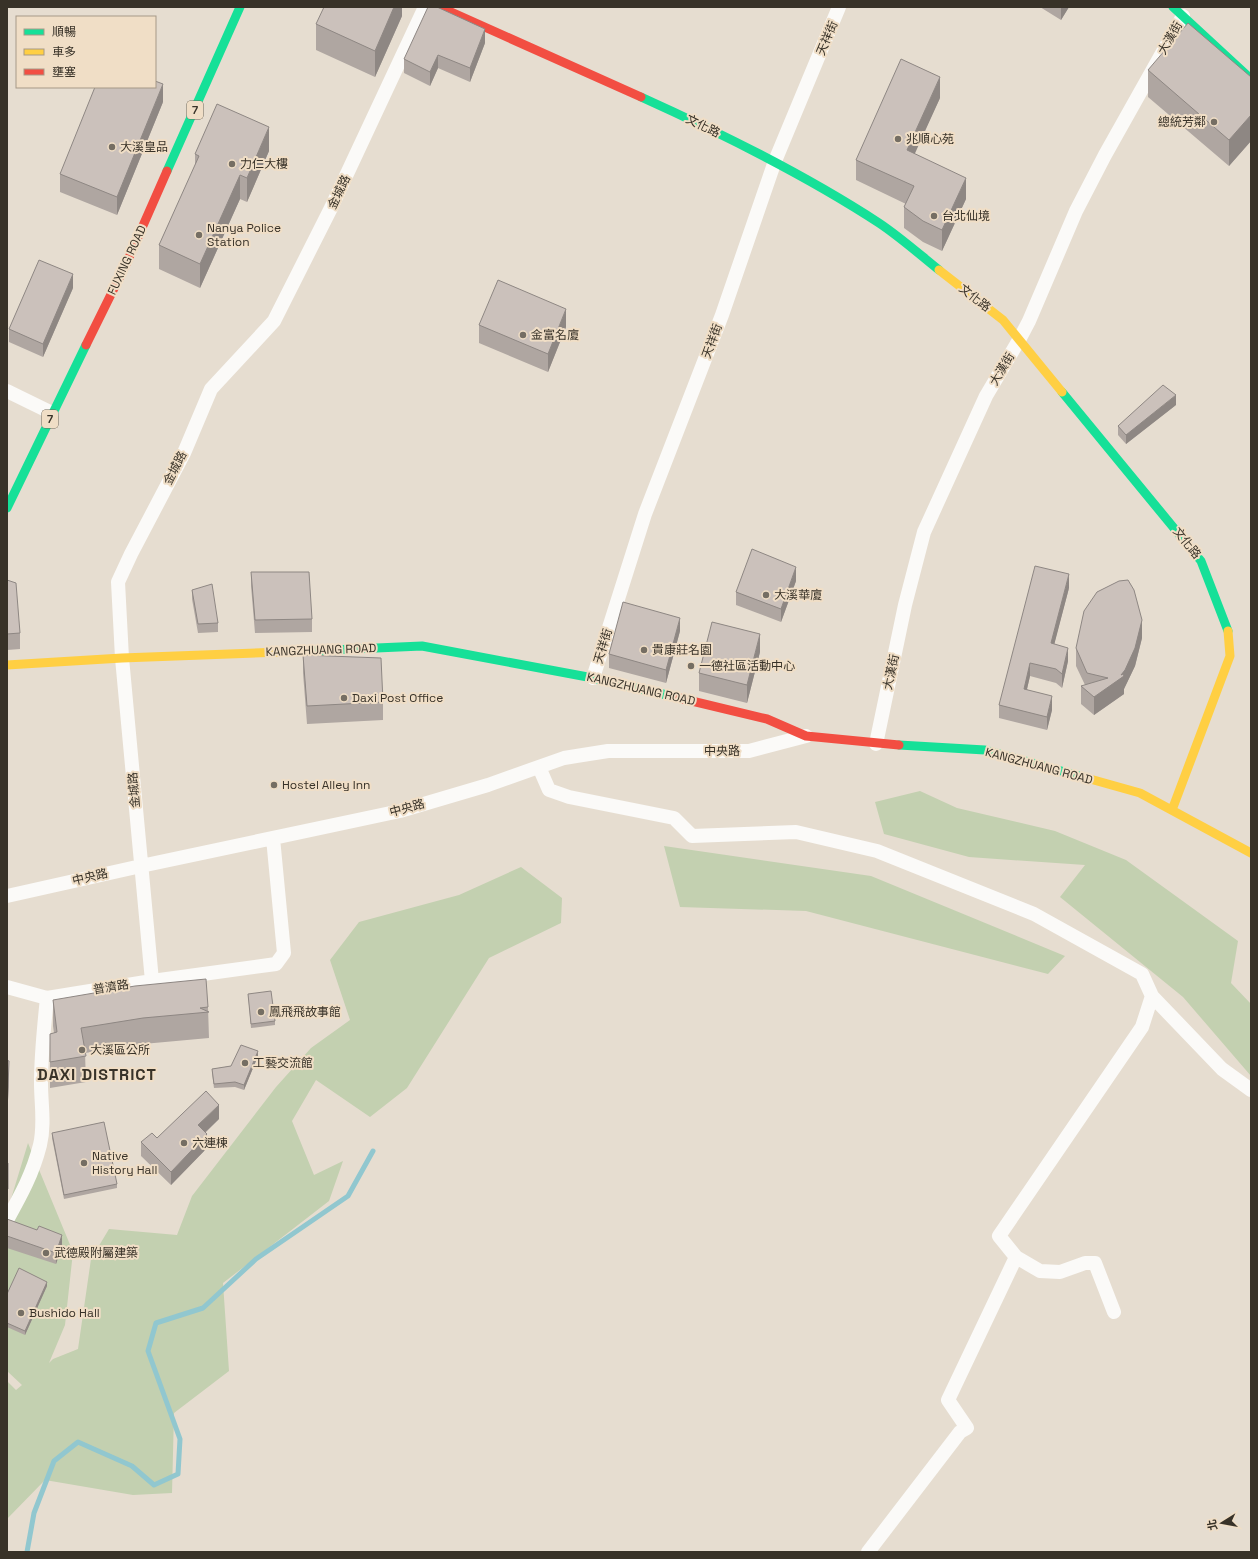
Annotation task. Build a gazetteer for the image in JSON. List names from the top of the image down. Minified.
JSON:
{"streets":{"street":["天祥街","大漢街","7","文化路","金城路","FUXING ROAD","KANGZHUANG ROAD","中央路","普濟路"]},"crossings":[["天祥街","文化路"],["天祥街","KANGZHUANG ROAD"],["大漢街","文化路"],["大漢街","KANGZHUANG ROAD"],["文化路","KANGZHUANG ROAD"],["金城路","KANGZHUANG ROAD"],["金城路","中央路"],["金城路","普濟路"],["KANGZHUANG ROAD","中央路"],["中央路","普濟路"]],"districts":["DAXI DISTRICT"],"places":["總統芳鄰","兆順心苑","大溪皇品","力仁大樓","台北仙境","Nanya Police Station","金富名廈","大溪華廈","貴康莊名園","一德社區活動中心","Daxi Post Office","Hostel Alley Inn","鳳飛飛故事館","大溪區公所","工藝交流館","六連棟","Native History Hall","武德殿附屬建築","Bushido Hall"],"legend":["順暢","車多","壅塞"],"north":"left"}
